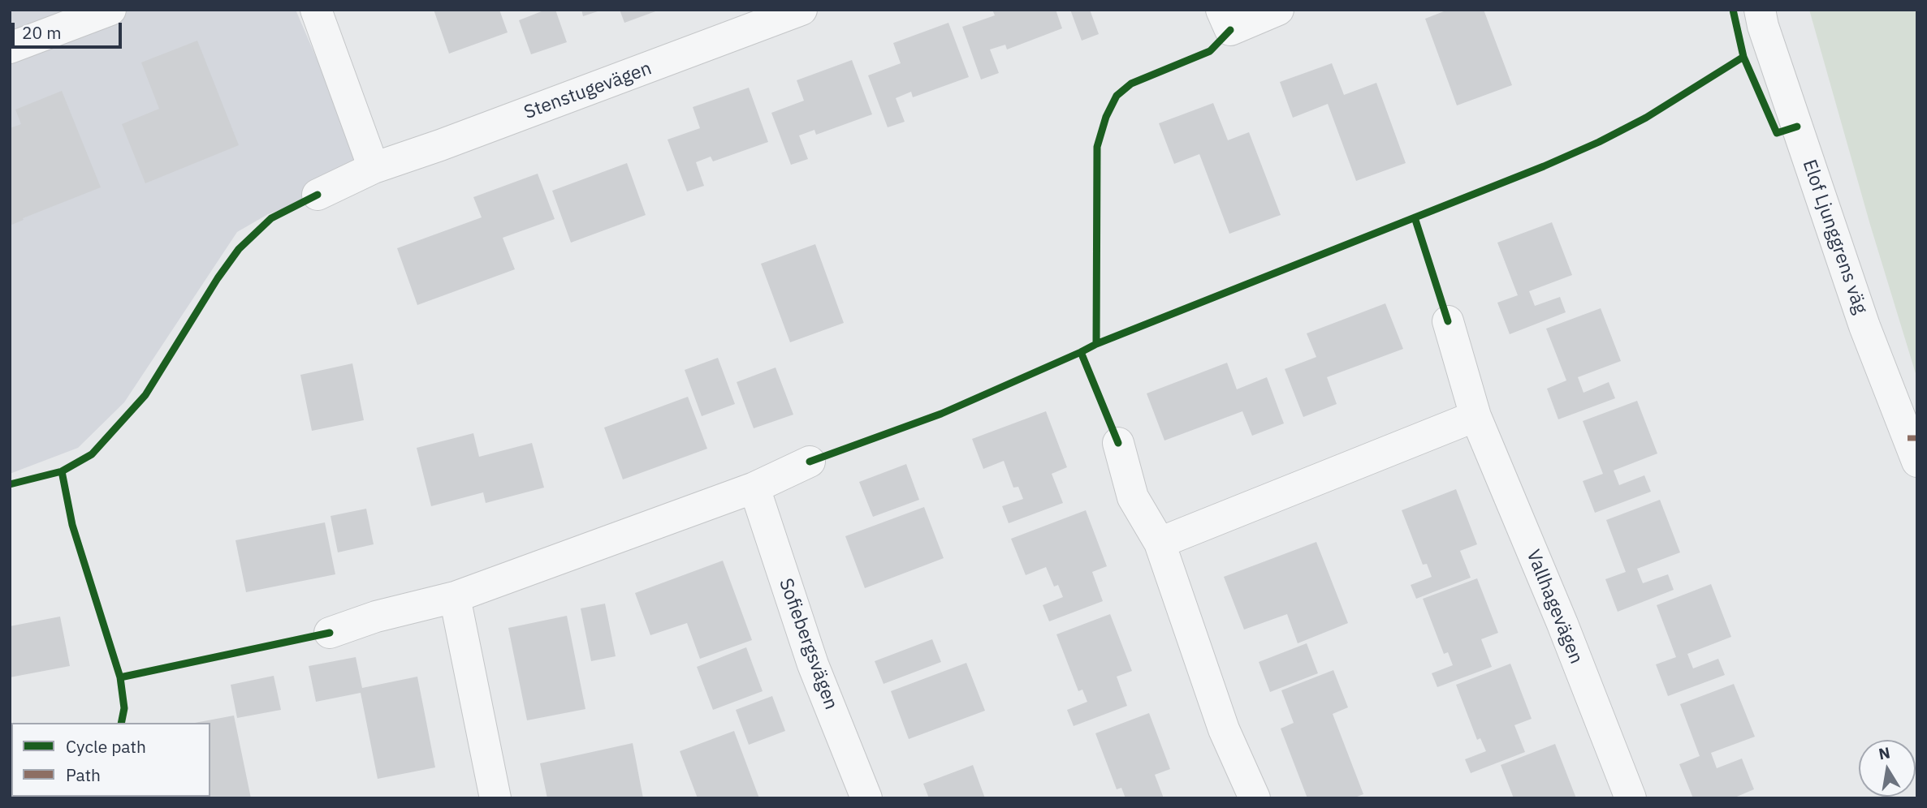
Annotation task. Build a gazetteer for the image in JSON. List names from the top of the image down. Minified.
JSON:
{"streets":{"street":["Stenstugevägen","Elof Ljunggrens väg","Vallhagevägen","Sofiebergsvägen"]},"legend":["Cycle path","Path"],"scale_bar":"20 m","north":"top"}
